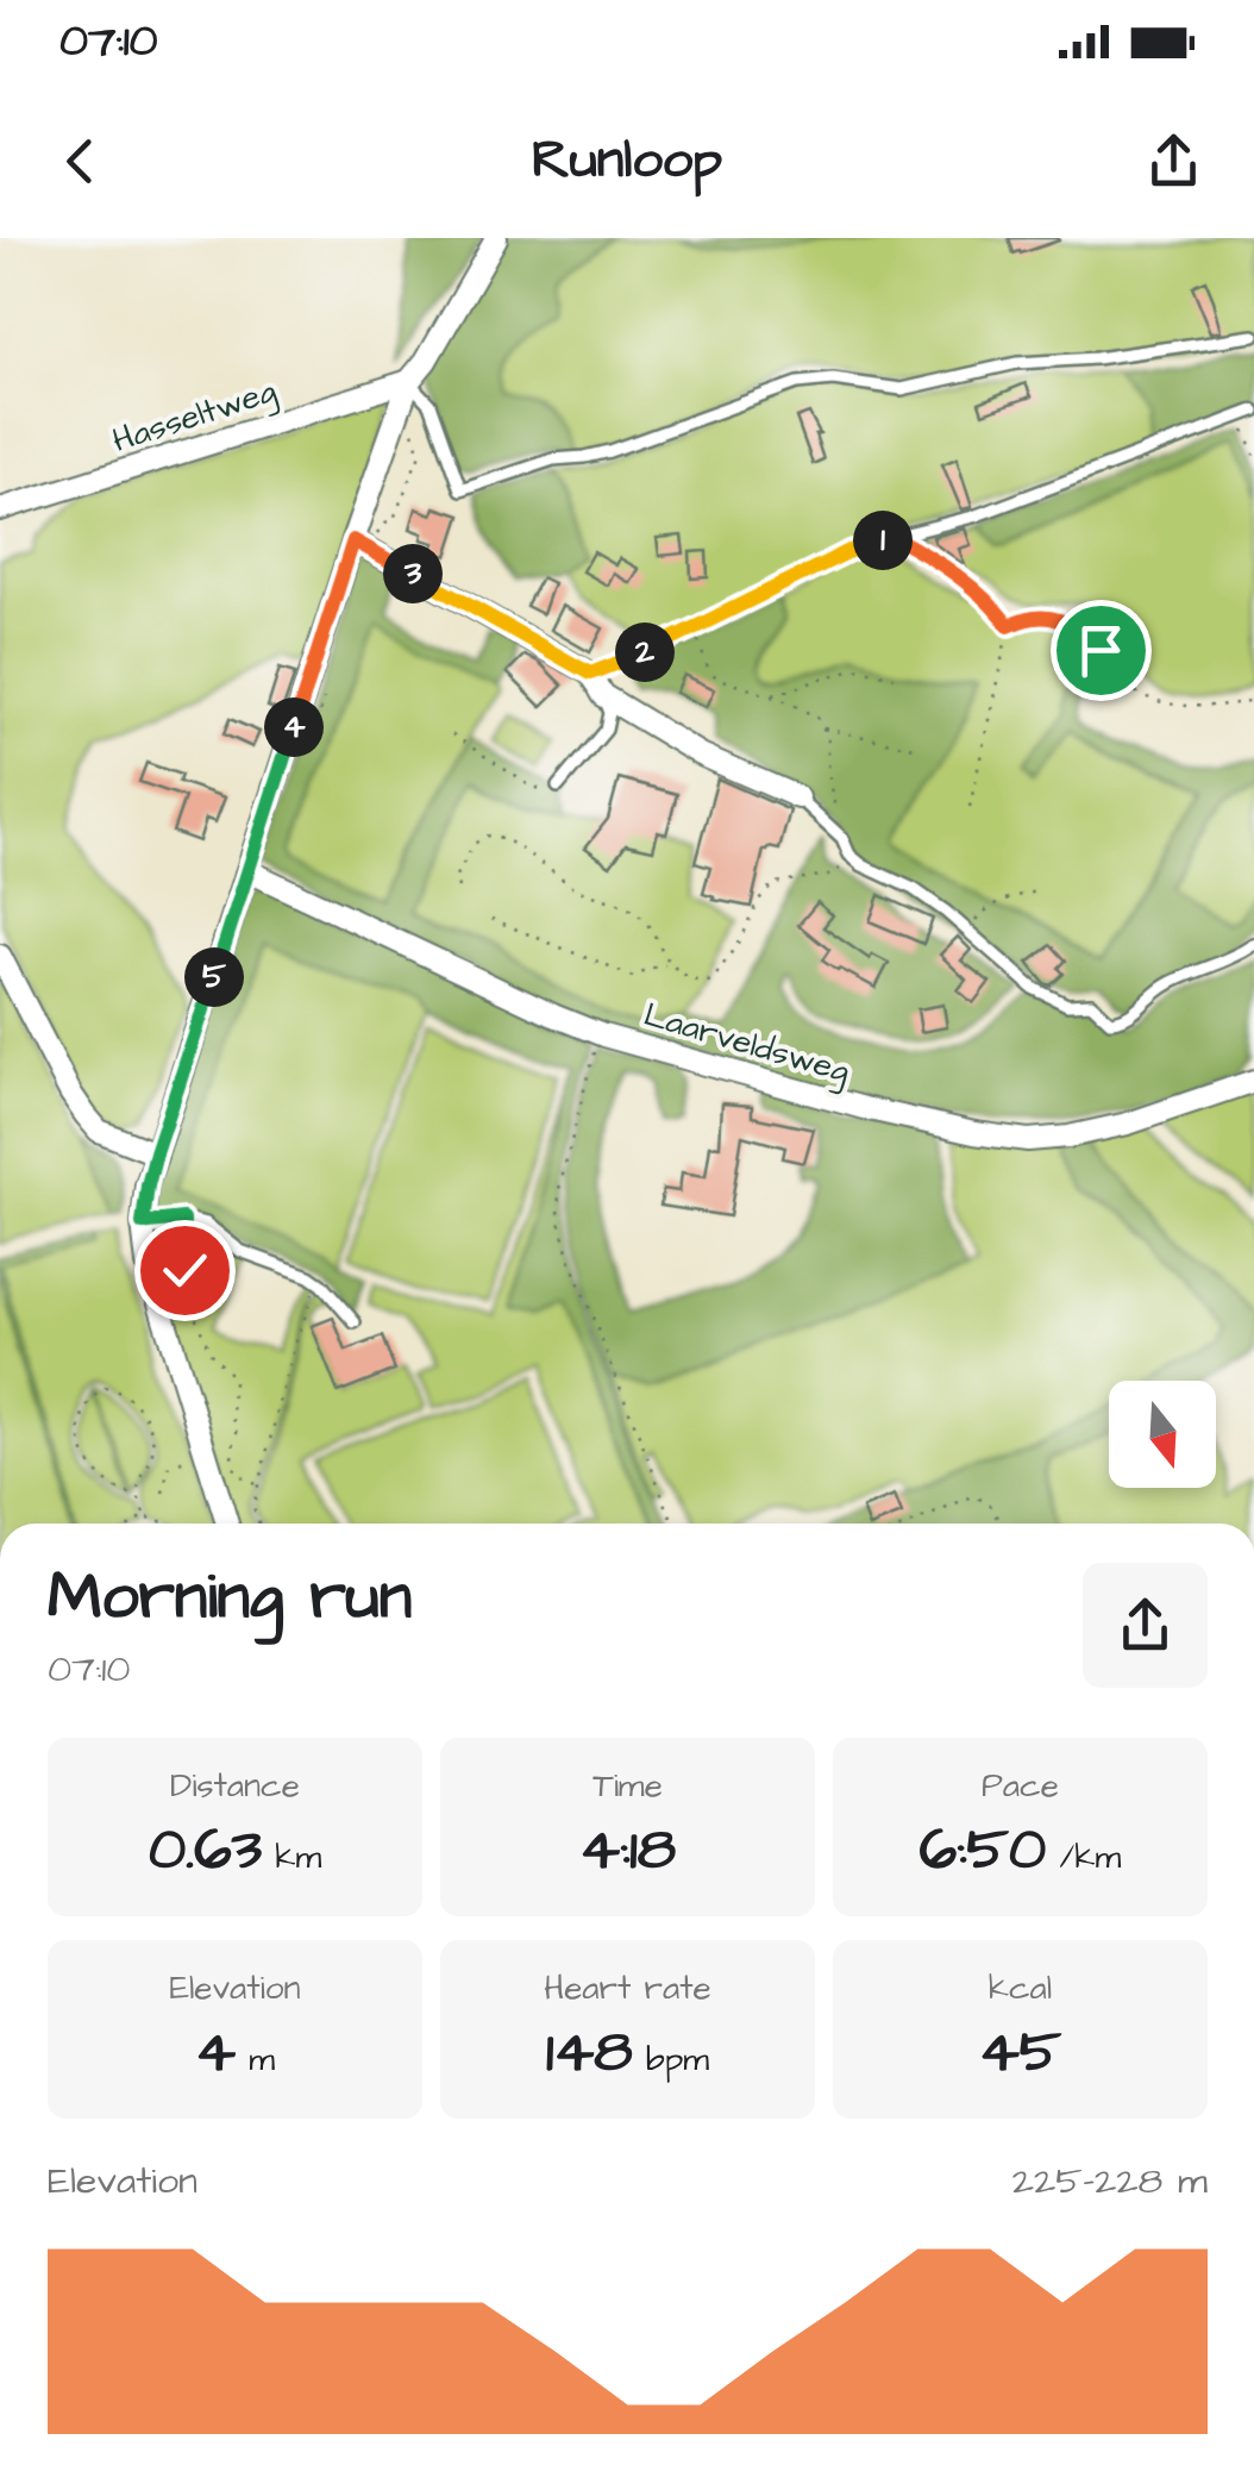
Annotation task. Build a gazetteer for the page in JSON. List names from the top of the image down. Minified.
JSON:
{"streets":{"street":["Hasseltweg","Laarveldsweg"]},"north":"bottom","page":{"status":"07:10","header":"Runloop","pins":["1","3","2","4","5"],"heading":["Morning run","07:10"],"stats":[["Distance","0.63 km"],["Time","4:18"],["Pace","6:50 /km"],["Elevation","4 m"],["Heart rate","148 bpm"],["kcal","45"]],"chart":["Elevation","225–228 m"]}}
